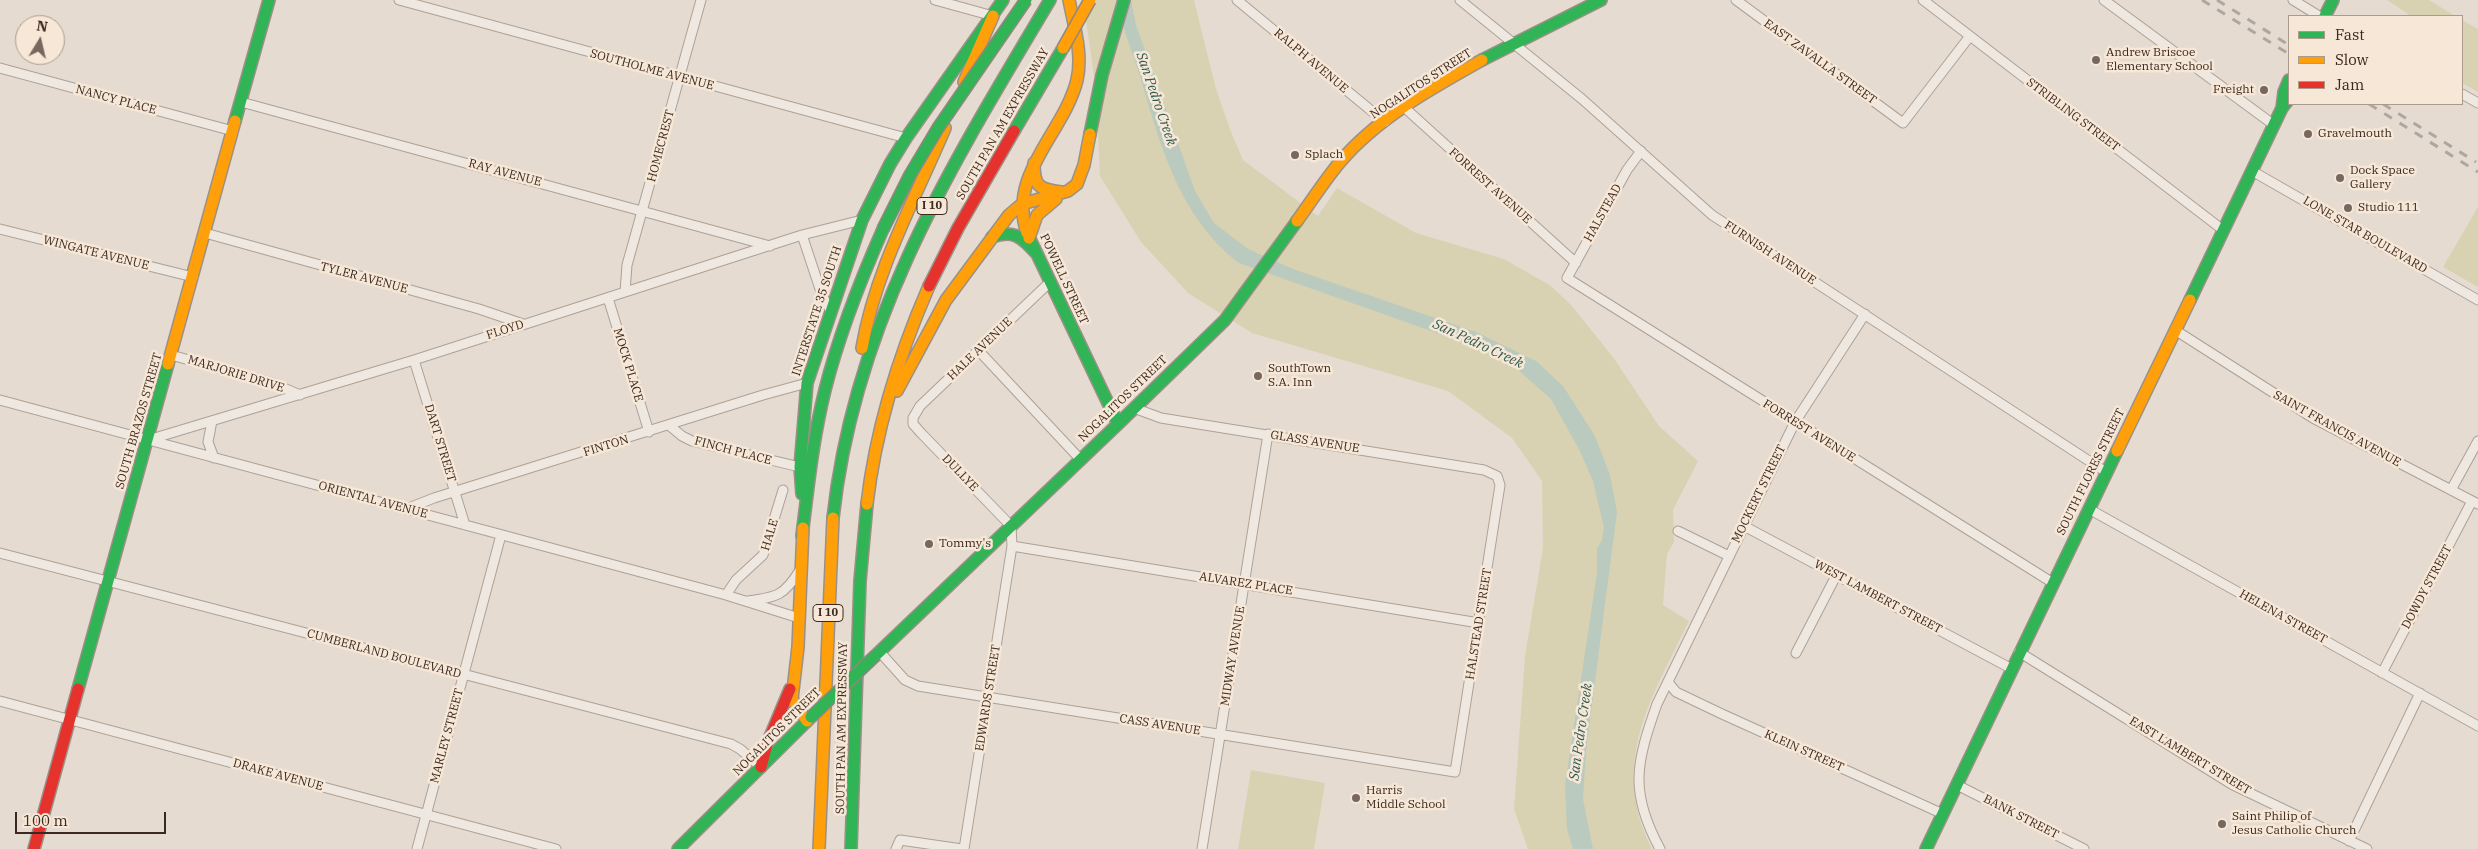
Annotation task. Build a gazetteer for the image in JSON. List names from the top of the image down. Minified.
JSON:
{"streets":{"main road":["NOGALITOS STREET","SOUTH PAN AM EXPRESSWAY","I 10","POWELL STREET","INTERSTATE 35 SOUTH","SOUTH BRAZOS STREET","SOUTH FLORES STREET"],"street":["RALPH AVENUE","EAST ZAVALLA STREET","SOUTHOLME AVENUE","NANCY PLACE","STRIBLING STREET","HOMECREST","RAY AVENUE","FORREST AVENUE","HALSTEAD","LONE STAR BOULEVARD","WINGATE AVENUE","FURNISH AVENUE","TYLER AVENUE","FLOYD","HALE AVENUE","MOCK PLACE","MARJORIE DRIVE","SAINT FRANCIS AVENUE","GLASS AVENUE","DART STREET","FINTON","FINCH PLACE","DULLYE","MOCKERT STREET","ORIENTAL AVENUE","HALE","ALVAREZ PLACE","DOWDY STREET","WEST LAMBERT STREET","HELENA STREET","HALSTEAD STREET","CUMBERLAND BOULEVARD","MIDWAY AVENUE","EDWARDS STREET","CASS AVENUE","MARLEY STREET","KLEIN STREET","EAST LAMBERT STREET","DRAKE AVENUE","BANK STREET"]},"crossings":[["RALPH AVENUE","NOGALITOS STREET"],["EAST ZAVALLA STREET","STRIBLING STREET"],["SOUTHOLME AVENUE","HOMECREST"],["SOUTHOLME AVENUE","INTERSTATE 35 SOUTH"],["NOGALITOS STREET","FORREST AVENUE"],["NOGALITOS STREET","FURNISH AVENUE"],["NOGALITOS STREET","POWELL STREET"],["NOGALITOS STREET","INTERSTATE 35 SOUTH"],["NOGALITOS STREET","GLASS AVENUE"],["NOGALITOS STREET","DULLYE"],["NOGALITOS STREET","CUMBERLAND BOULEVARD"],["NOGALITOS STREET","EDWARDS STREET"],["NOGALITOS STREET","CASS AVENUE"],["NANCY PLACE","SOUTH BRAZOS STREET"],["STRIBLING STREET","SOUTH FLORES STREET"],["SOUTH PAN AM EXPRESSWAY","I 10"],["HOMECREST","RAY AVENUE"],["HOMECREST","FLOYD"],["RAY AVENUE","FLOYD"],["RAY AVENUE","SOUTH BRAZOS STREET"],["FORREST AVENUE","HALSTEAD"],["FORREST AVENUE","SOUTH FLORES STREET"],["FORREST AVENUE","MOCKERT STREET"],["HALSTEAD","FURNISH AVENUE"],["LONE STAR BOULEVARD","SOUTH FLORES STREET"],["WINGATE AVENUE","SOUTH BRAZOS STREET"],["FURNISH AVENUE","SOUTH FLORES STREET"],["FURNISH AVENUE","MOCKERT STREET"],["TYLER AVENUE","FLOYD"],["TYLER AVENUE","SOUTH BRAZOS STREET"],["POWELL STREET","HALE AVENUE"],["INTERSTATE 35 SOUTH","FLOYD"],["INTERSTATE 35 SOUTH","FINTON"],["INTERSTATE 35 SOUTH","FINCH PLACE"],["INTERSTATE 35 SOUTH","ORIENTAL AVENUE"],["INTERSTATE 35 SOUTH","CUMBERLAND BOULEVARD"],["FLOYD","MOCK PLACE"],["FLOYD","MARJORIE DRIVE"],["FLOYD","SOUTH BRAZOS STREET"],["FLOYD","DART STREET"],["FLOYD","ORIENTAL AVENUE"],["HALE AVENUE","DULLYE"],["MOCK PLACE","FINTON"],["MARJORIE DRIVE","SOUTH BRAZOS STREET"],["SOUTH BRAZOS STREET","ORIENTAL AVENUE"],["SOUTH BRAZOS STREET","CUMBERLAND BOULEVARD"],["SOUTH BRAZOS STREET","DRAKE AVENUE"],["SAINT FRANCIS AVENUE","SOUTH FLORES STREET"],["SAINT FRANCIS AVENUE","DOWDY STREET"],["GLASS AVENUE","HALSTEAD STREET"],["GLASS AVENUE","MIDWAY AVENUE"],["DART STREET","FINTON"],["DART STREET","ORIENTAL AVENUE"],["FINTON","FINCH PLACE"],["FINTON","ORIENTAL AVENUE"],["SOUTH FLORES STREET","WEST LAMBERT STREET"],["SOUTH FLORES STREET","HELENA STREET"],["SOUTH FLORES STREET","KLEIN STREET"],["SOUTH FLORES STREET","EAST LAMBERT STREET"],["SOUTH FLORES STREET","BANK STREET"],["DULLYE","EDWARDS STREET"],["MOCKERT STREET","WEST LAMBERT STREET"],["MOCKERT STREET","KLEIN STREET"],["ORIENTAL AVENUE","HALE"],["ORIENTAL AVENUE","MARLEY STREET"],["ALVAREZ PLACE","HALSTEAD STREET"],["ALVAREZ PLACE","MIDWAY AVENUE"],["ALVAREZ PLACE","EDWARDS STREET"],["DOWDY STREET","HELENA STREET"],["HALSTEAD STREET","CASS AVENUE"],["CUMBERLAND BOULEVARD","MARLEY STREET"],["MIDWAY AVENUE","CASS AVENUE"],["EDWARDS STREET","CASS AVENUE"],["MARLEY STREET","DRAKE AVENUE"]],"water":["San Pedro Creek"],"places":["Andrew Briscoe Elementary School","Freight","Gravelmouth","Splach","Dock Space Gallery","Studio 111","SouthTown S.A. Inn","Tommy's","Harris Middle School","Saint Philip of Jesus Catholic Church"],"legend":["Fast","Slow","Jam"],"scale_bar":"100 m","north":"top"}
